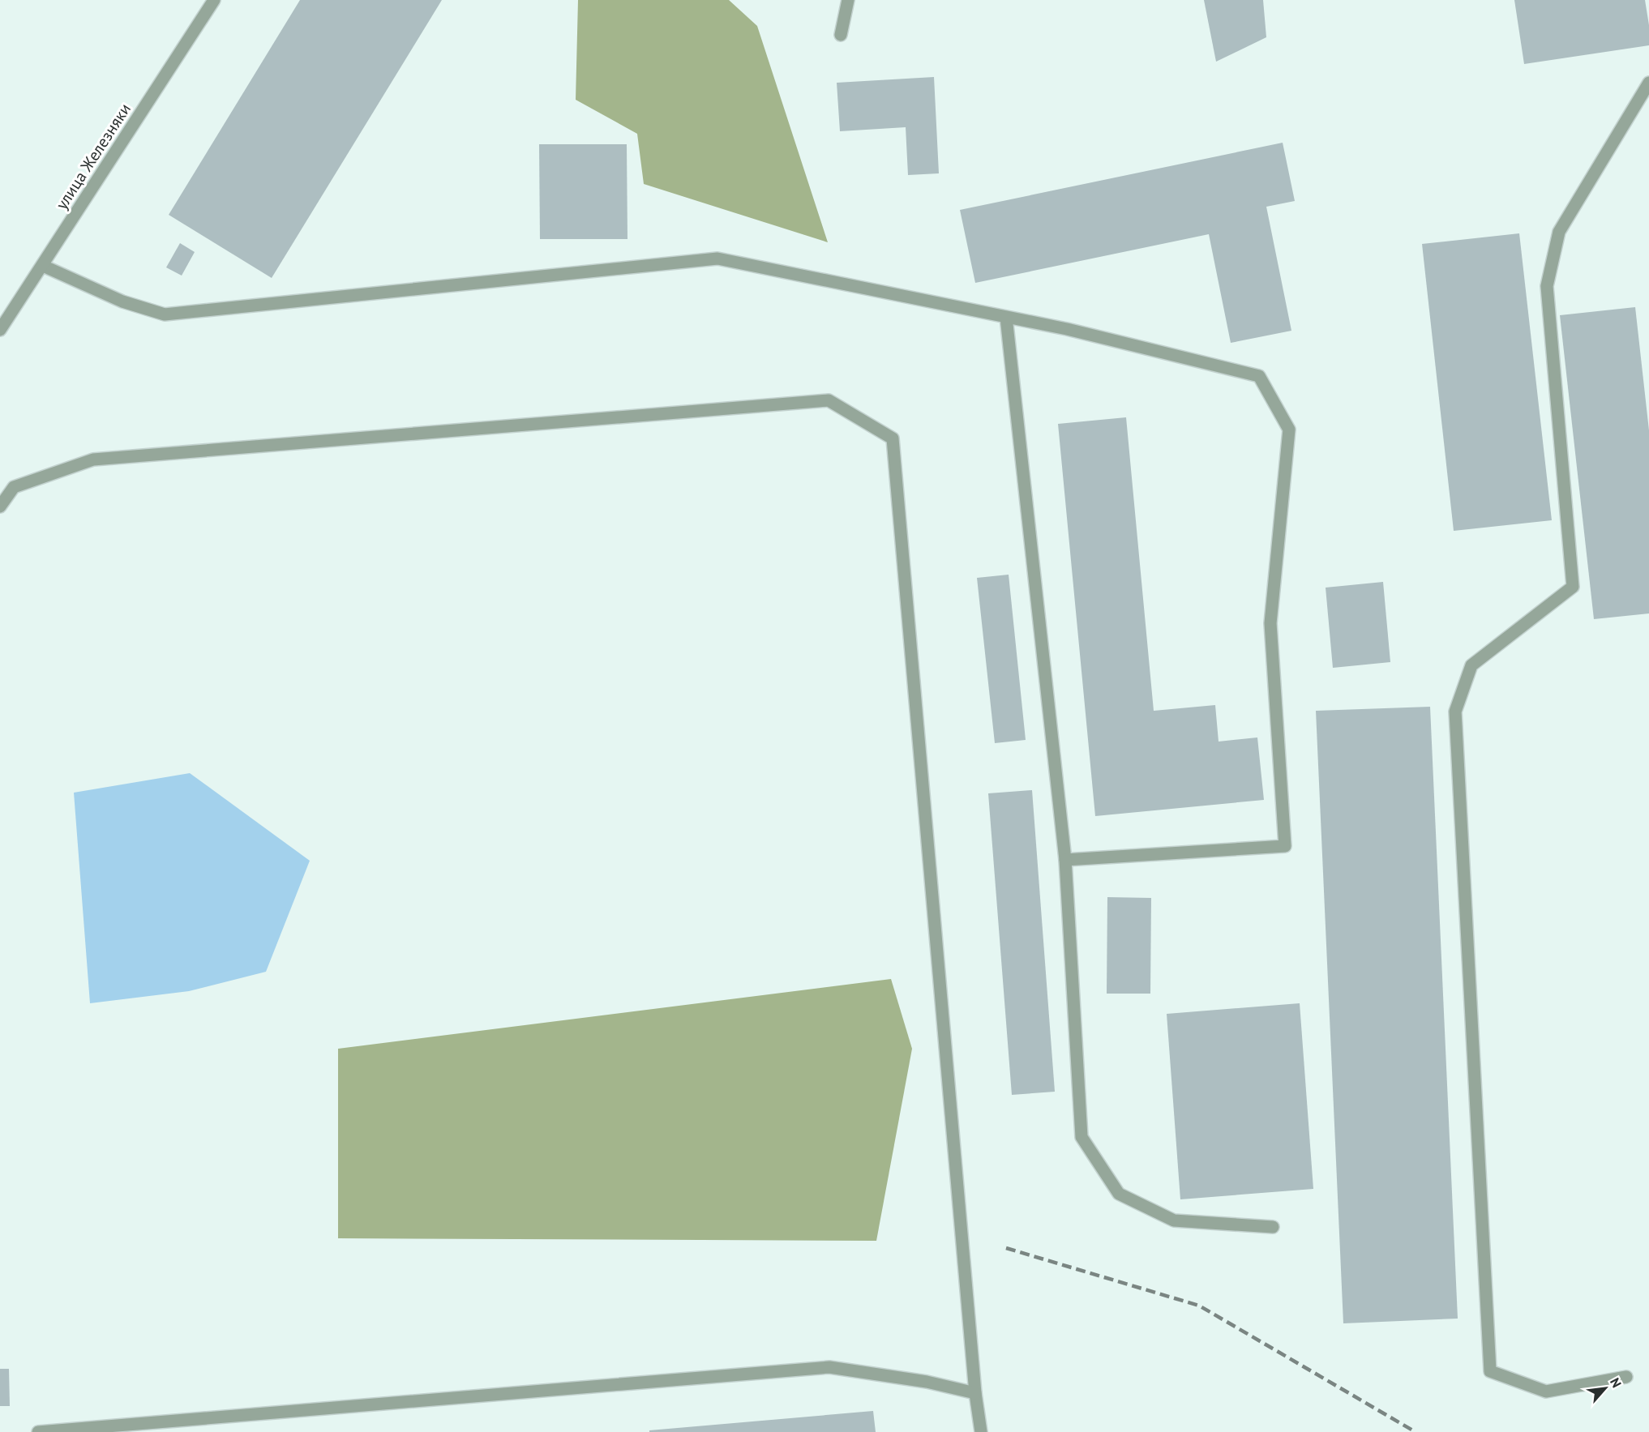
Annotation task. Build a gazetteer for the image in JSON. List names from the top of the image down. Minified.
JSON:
{"streets":{"street":["улица Железняки"]},"north":"top right"}
